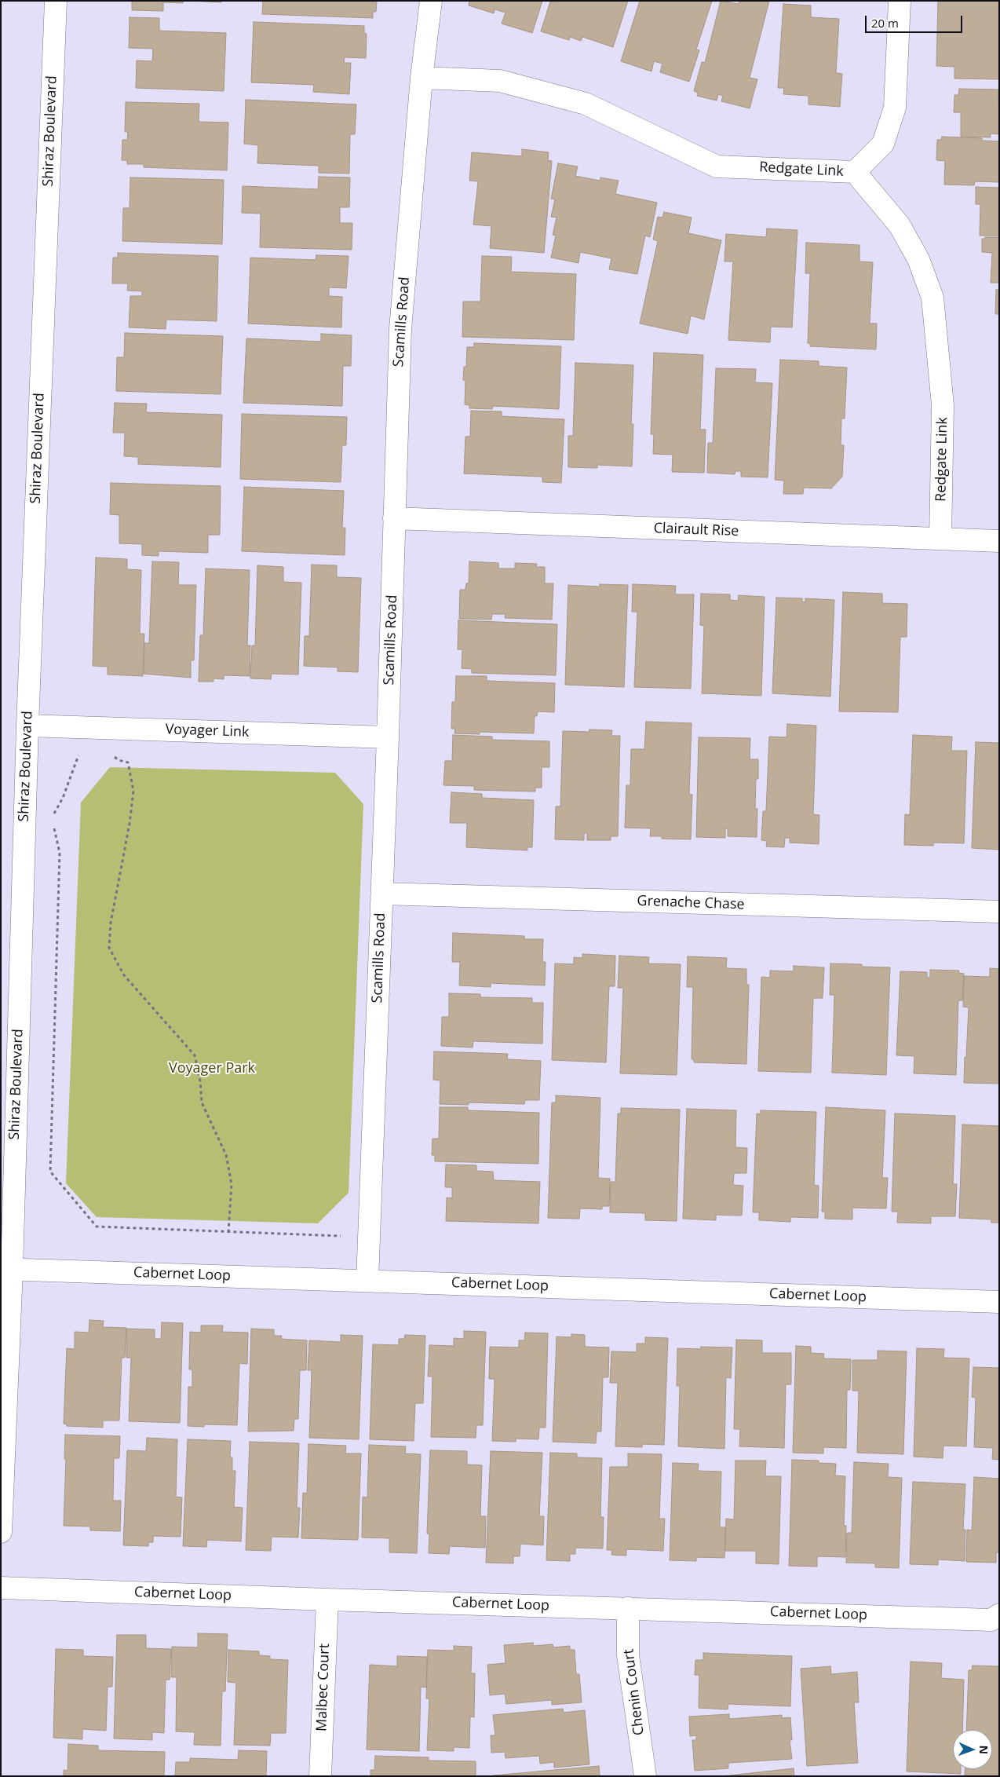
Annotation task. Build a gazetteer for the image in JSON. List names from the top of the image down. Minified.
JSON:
{"streets":{"street":["Shiraz Boulevard","Redgate Link","Scamills Road","Clairault Rise","Voyager Link","Grenache Chase","Cabernet Loop","Malbec Court","Chenin Court"]},"crossings":[["Shiraz Boulevard","Voyager Link"],["Shiraz Boulevard","Cabernet Loop"],["Redgate Link","Scamills Road"],["Redgate Link","Clairault Rise"],["Scamills Road","Clairault Rise"],["Scamills Road","Voyager Link"],["Scamills Road","Grenache Chase"],["Scamills Road","Cabernet Loop"],["Cabernet Loop","Malbec Court"],["Cabernet Loop","Chenin Court"]],"parks":["Voyager Park"],"scale_bar":"20 m","north":"right"}
